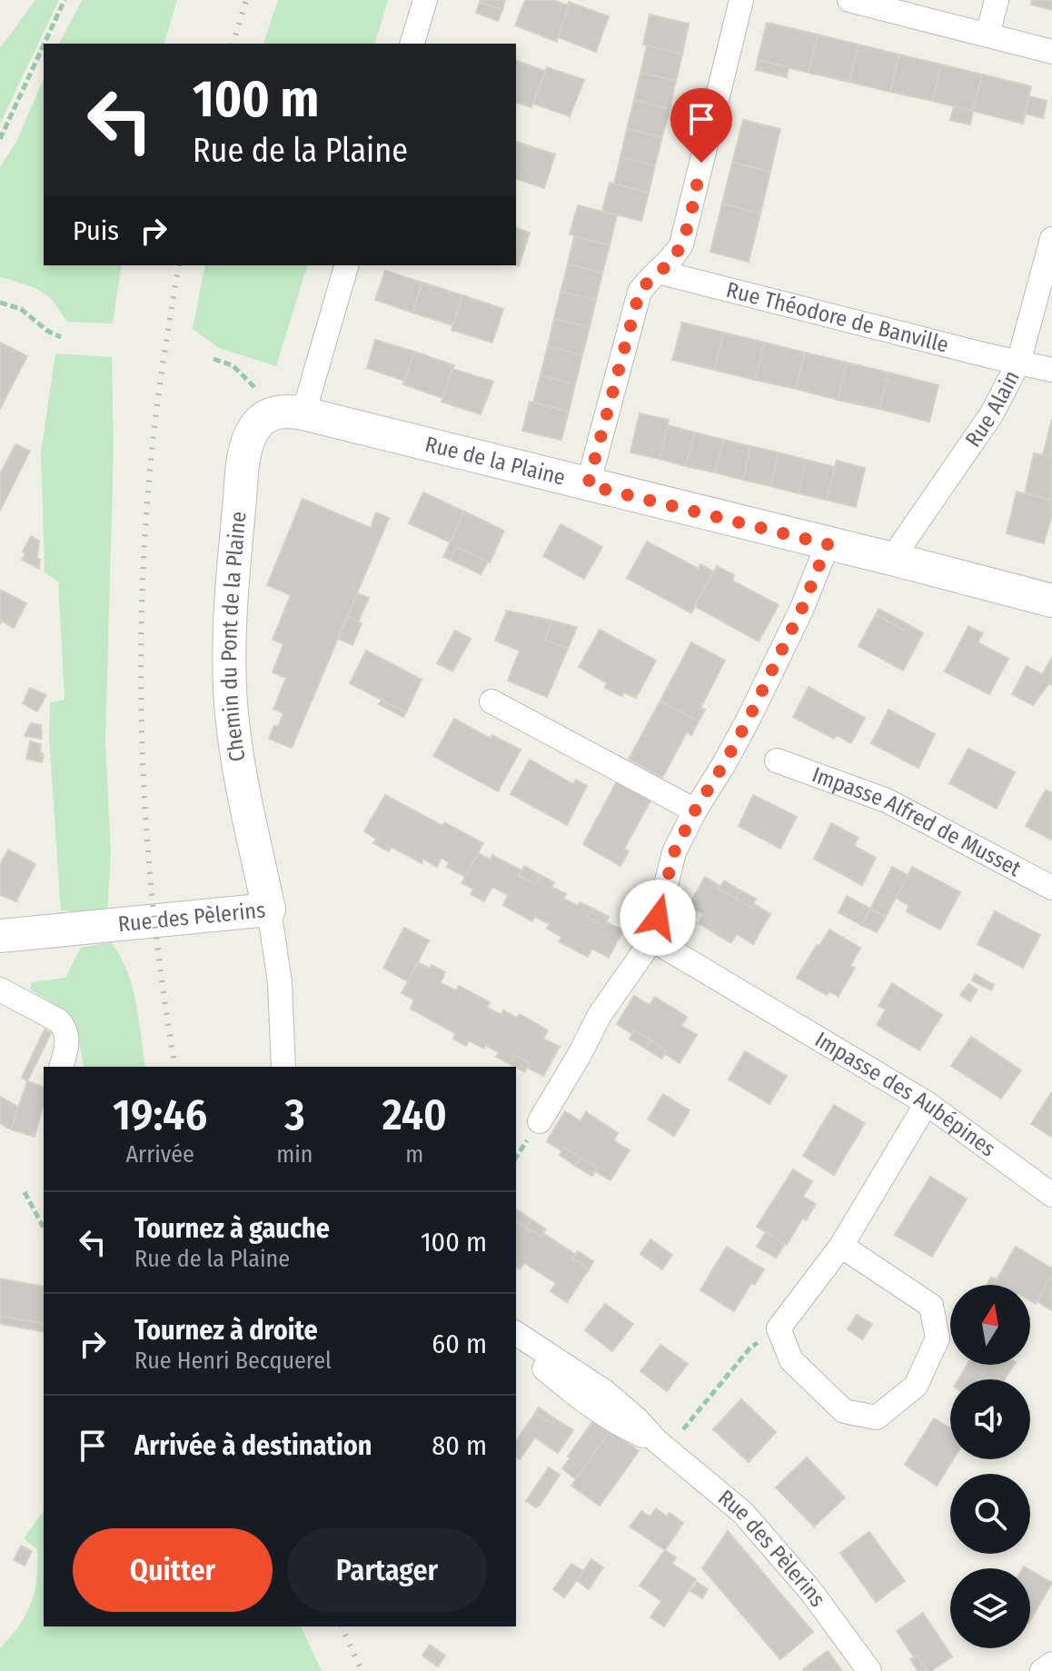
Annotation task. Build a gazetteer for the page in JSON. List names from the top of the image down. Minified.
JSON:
{"streets":{"street":["Rue Théodore de Banville","Rue Alain","Rue de la Plaine","Chemin du Pont de la Plaine","Impasse Alfred de Musset","Rue des Pèlerins","Impasse des Aubépines"]},"crossings":[["Rue Théodore de Banville","Rue Alain"],["Rue Alain","Rue de la Plaine"],["Rue de la Plaine","Chemin du Pont de la Plaine"],["Chemin du Pont de la Plaine","Rue des Pèlerins"]],"north":"top","page":{"turn":["100 m","Rue de la Plaine"],"then":"Puis","eta":["19:46","Arrivée","3","min","240","m"],"list":[{"name":"Tournez à gauche","note":"Rue de la Plaine","value":"100 m"},{"name":"Tournez à droite","note":"Rue Henri Becquerel","value":"60 m"},{"name":"Arrivée à destination","value":"80 m"}],"buttons":["Quitter","Partager"]}}
